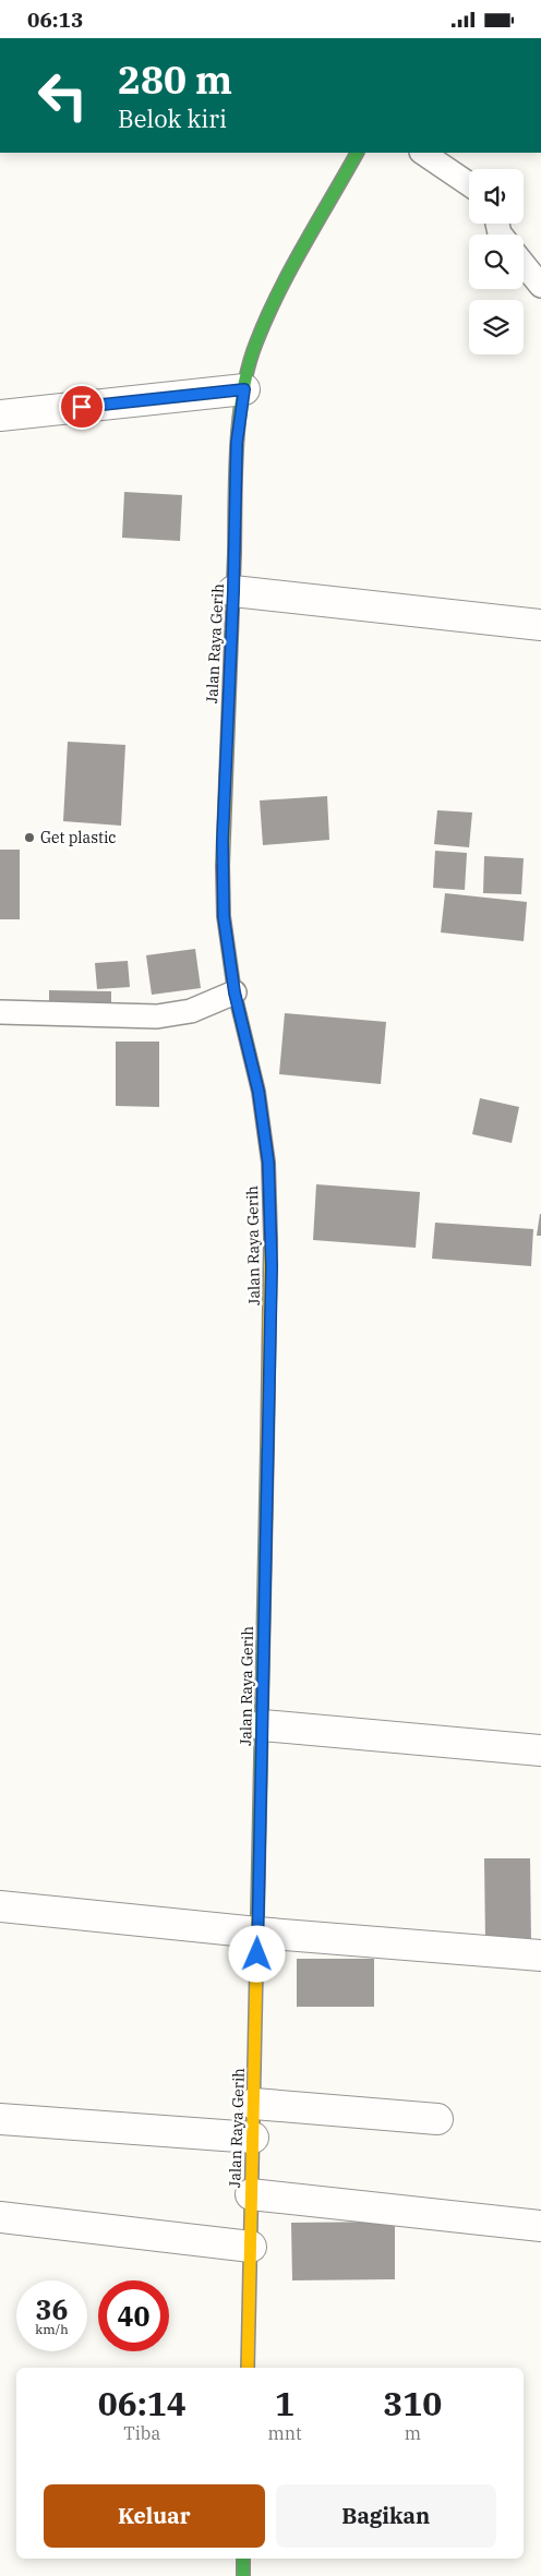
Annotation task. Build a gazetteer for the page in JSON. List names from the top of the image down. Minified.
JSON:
{"streets":{"street":["Jalan Raya Gerih"]},"places":["Get plastic"],"page":{"status":"06:13","turn":["280 m","Belok kiri"],"speed":"36 km/h","limit":"40","eta":["06:14","Tiba","1","mnt","310","m"],"buttons":["Keluar","Bagikan"]}}
